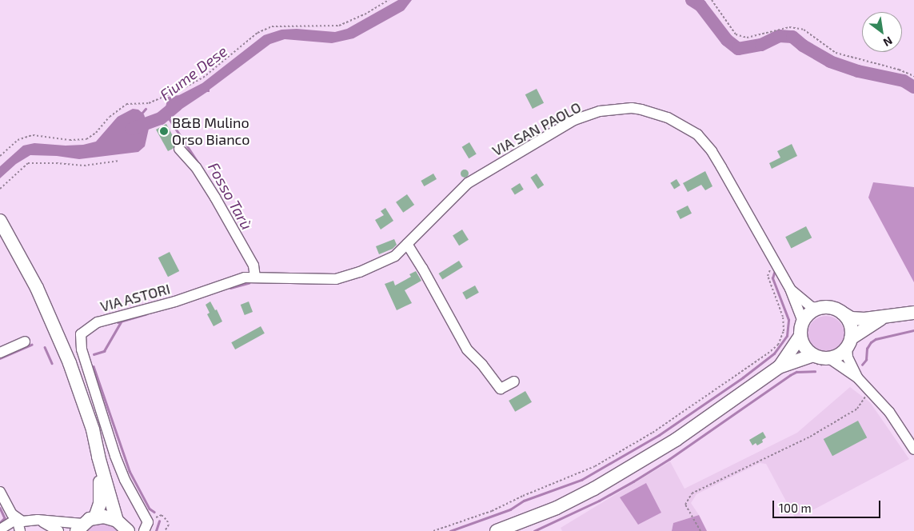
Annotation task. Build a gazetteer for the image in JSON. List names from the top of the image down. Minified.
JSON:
{"streets":{"street":["VIA SAN PAOLO","VIA ASTORI"]},"crossings":[["VIA SAN PAOLO","VIA ASTORI"]],"water":["Fiume Dese","Fosso Tarù"],"places":["B&B Mulino Orso Bianco"],"scale_bar":"100 m","north":"bottom right"}
